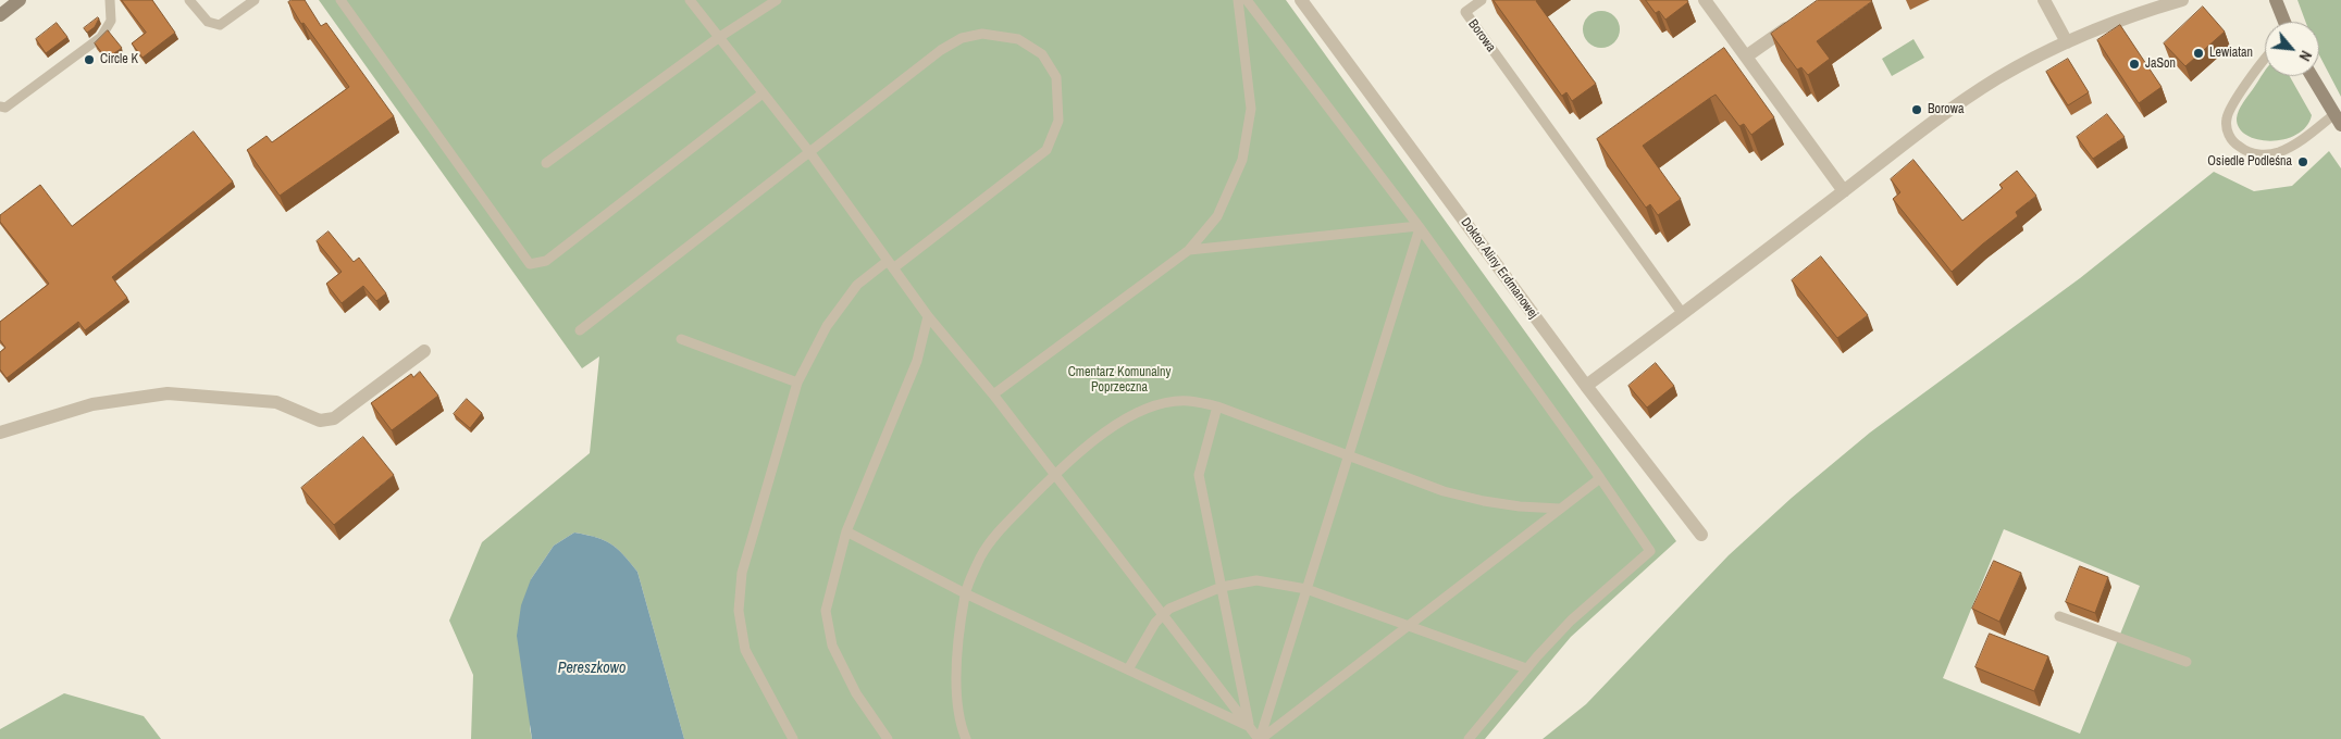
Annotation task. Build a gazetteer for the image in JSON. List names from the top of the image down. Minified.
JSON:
{"streets":{"street":["Doktor Aliny Erdmanowej"],"lane":["Borowa"]},"water":["Pereszkowo"],"parks":["Cmentarz Komunalny Poprzeczna"],"places":["Lewiatan","Circle K","JaSon","Borowa","Osiedle Podleśna"],"north":"bottom right"}
